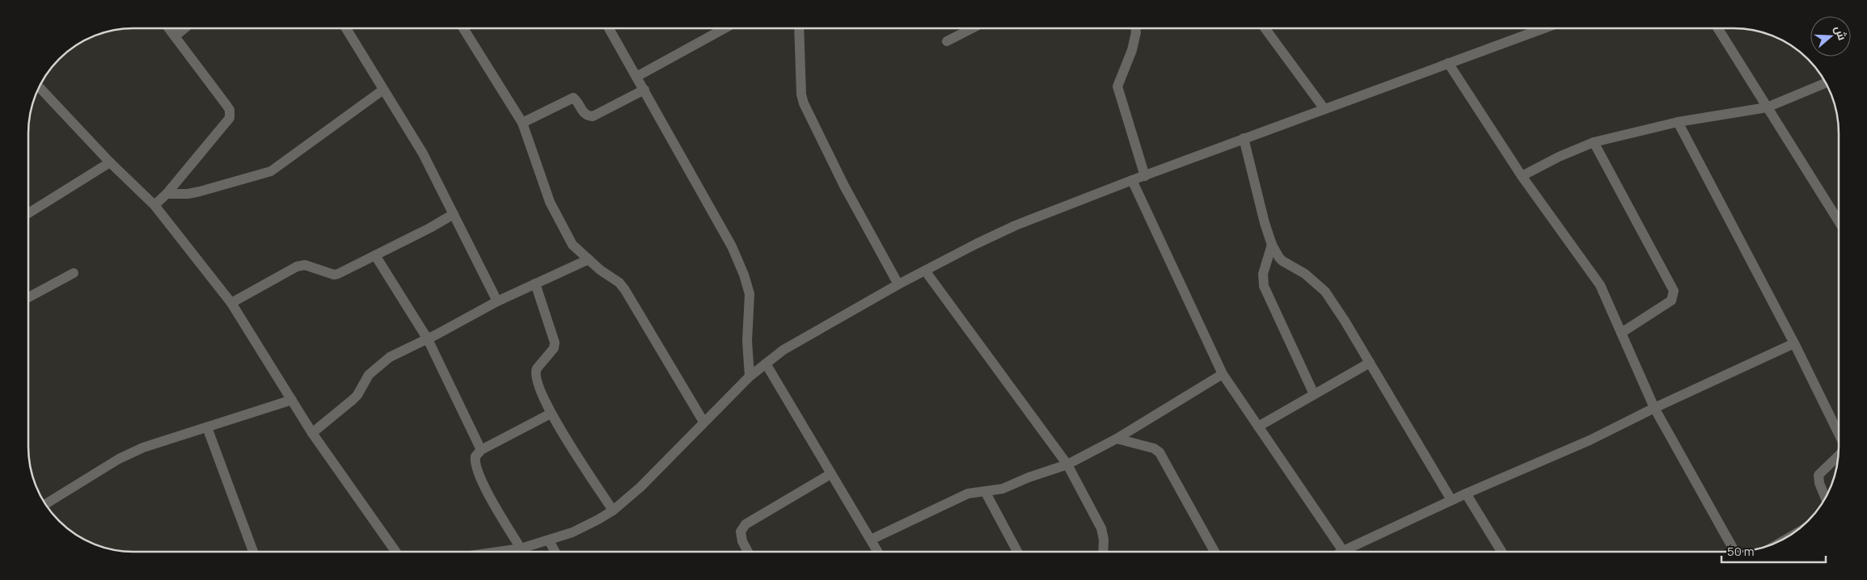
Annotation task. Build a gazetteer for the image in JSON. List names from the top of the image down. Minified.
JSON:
{"scale_bar":"50 m","north":"right"}
